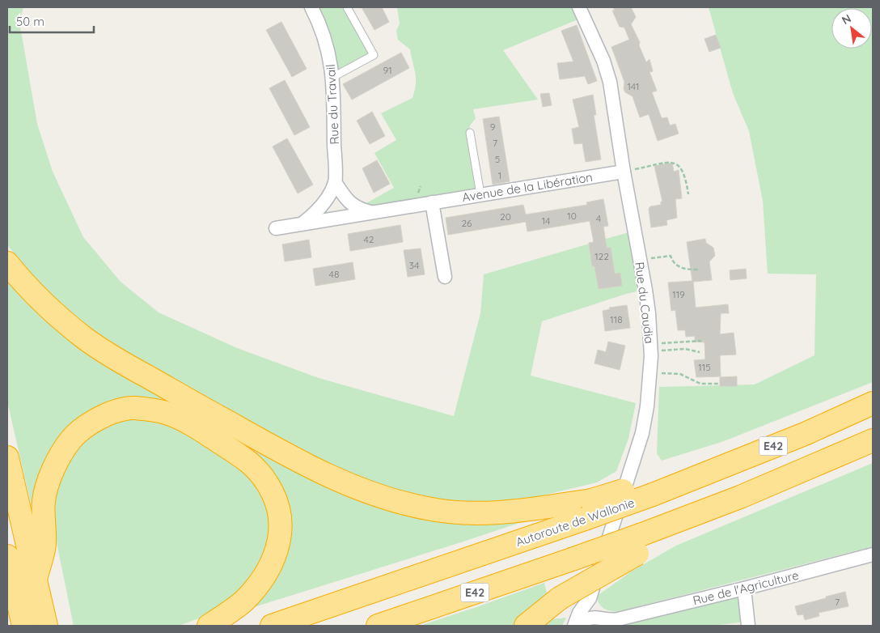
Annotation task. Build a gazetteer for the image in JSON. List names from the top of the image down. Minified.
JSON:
{"streets":{"highway":["E42","Autoroute de Wallonie"],"street":["Rue du Travail","Avenue de la Libération","Rue du Caudia","Rue de l'Agriculture"]},"crossings":[["Rue du Travail","Avenue de la Libération"],["Avenue de la Libération","Rue du Caudia"],["Rue du Caudia","Rue de l'Agriculture"]],"house_numbers":["91","141","9","7","5","1","10","20","4","14","26","42","122","34","48","119","118","115","7"],"scale_bar":"50 m","north":"top left"}
